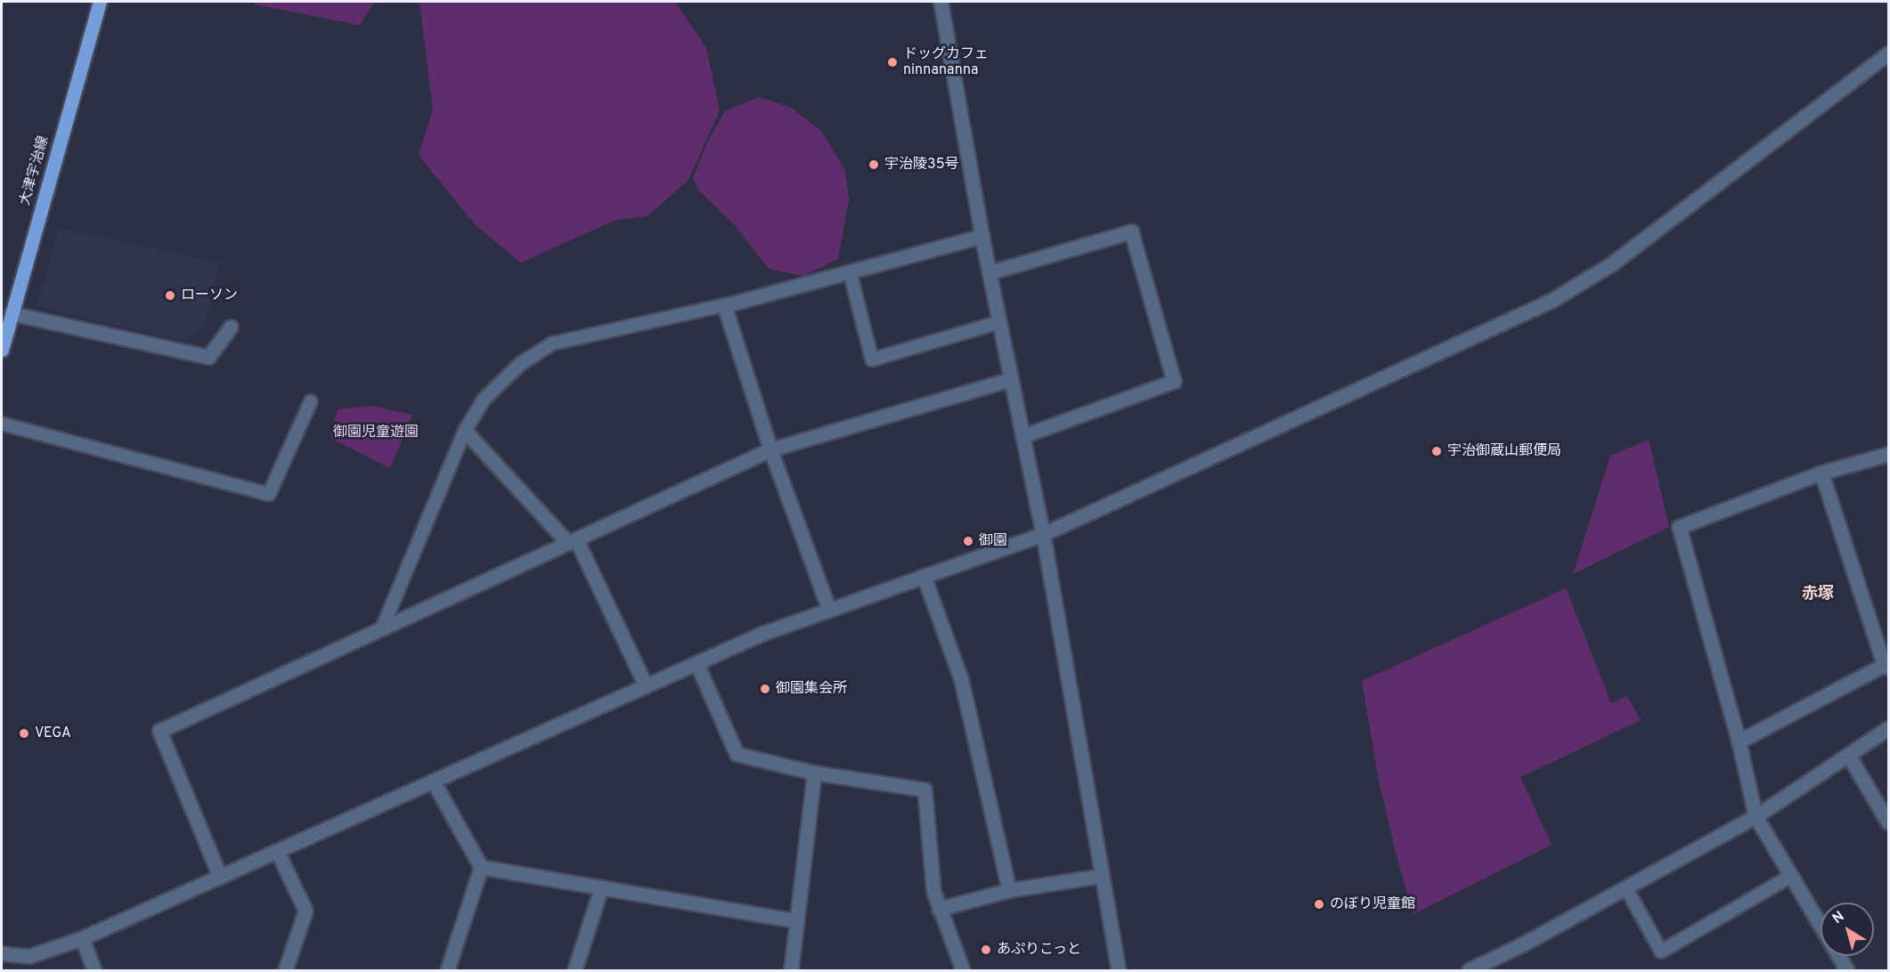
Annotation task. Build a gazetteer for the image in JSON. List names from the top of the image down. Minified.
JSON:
{"streets":{"main road":["大津宇治線"]},"districts":["赤塚"],"parks":["御園児童遊園"],"places":["ドッグカフェ ninnananna","宇治陵35号","ローソン","宇治御蔵山郵便局","御園","御園集会所","VEGA","のぼり児童館","あぷりこっと"],"north":"top left"}
